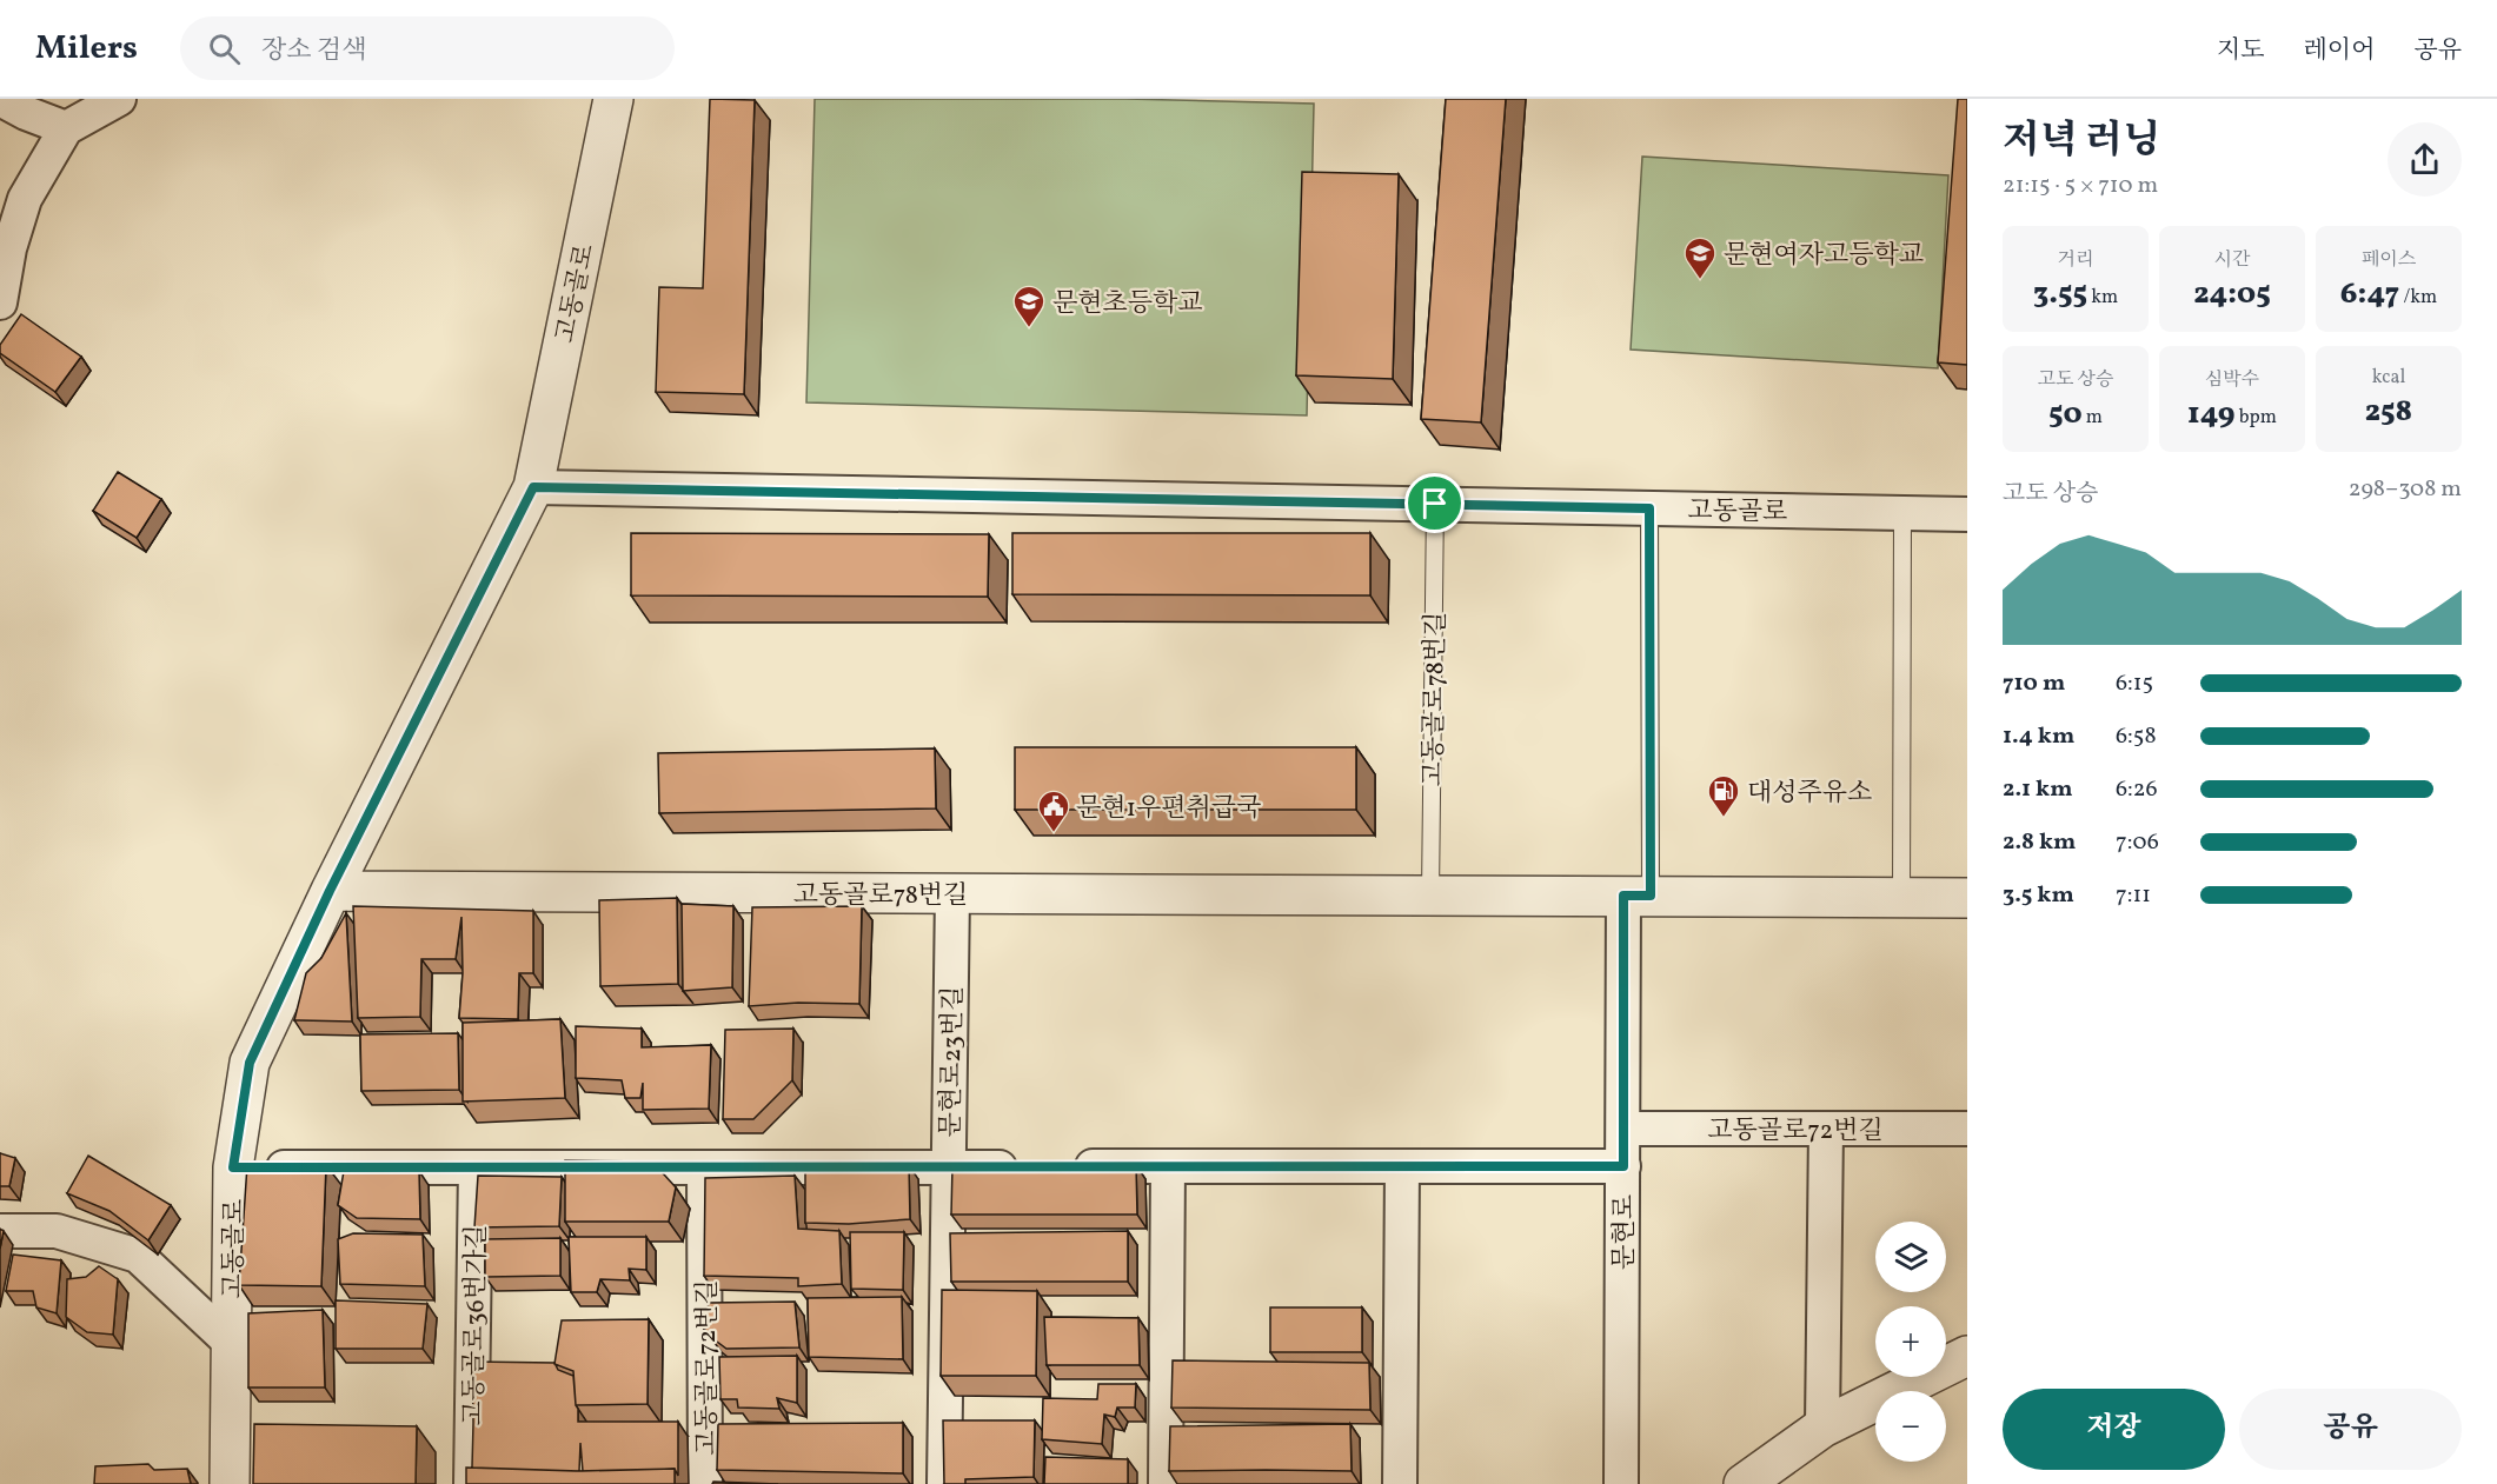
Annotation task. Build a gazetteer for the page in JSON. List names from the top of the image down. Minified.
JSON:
{"streets":{"street":["고동골로","고동골로78번길","문현로23번길","고동골로72번길","문현로","고동골로36번가길"]},"crossings":[["고동골로","고동골로78번길"],["고동골로78번길","문현로23번길"],["고동골로78번길","문현로"],["고동골로72번길","문현로"]],"places":{"school or university":["문현여자고등학교","문현초등학교"],"fuel station":["대성주유소"],"public building":["문현1우편취급국"]},"page":{"header":"Milers","search":"장소 검색","nav":["지도","레이어","공유"],"heading":["저녁 러닝","21:15 · 5 × 710 m"],"stats":[["거리","3.55 km"],["시간","24:05"],["페이스","6:47 /km"],["고도 상승","50 m"],["심박수","149 bpm"],["kcal","258"]],"chart":["고도 상승","298–308 m"],"list":[{"name":"710 m","note":"6:15"},{"name":"1.4 km","note":"6:58"},{"name":"2.1 km","note":"6:26"},{"name":"2.8 km","note":"7:06"},{"name":"3.5 km","note":"7:11"}],"map_buttons":["+","−"],"buttons":["저장","공유"]}}
